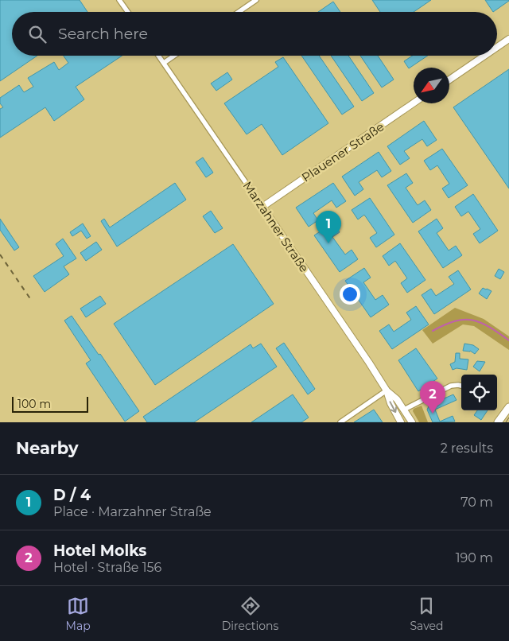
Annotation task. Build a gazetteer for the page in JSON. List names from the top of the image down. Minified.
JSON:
{"streets":{"street":["Plauener Straße","Marzahner Straße"]},"crossings":[["Plauener Straße","Marzahner Straße"]],"scale_bar":"100 m","north":"bottom left","page":{"search":"Search here","pins":["1","2"],"scale":"100 m","heading":["Nearby","2 results"],"list":[{"mark":"1","name":"D / 4","note":"Place · Marzahner Straße","value":"70 m"},{"mark":"2","name":"Hotel Molks","note":"Hotel · Straße 156","value":"190 m"}],"nav":["Map","Directions","Saved"]}}
